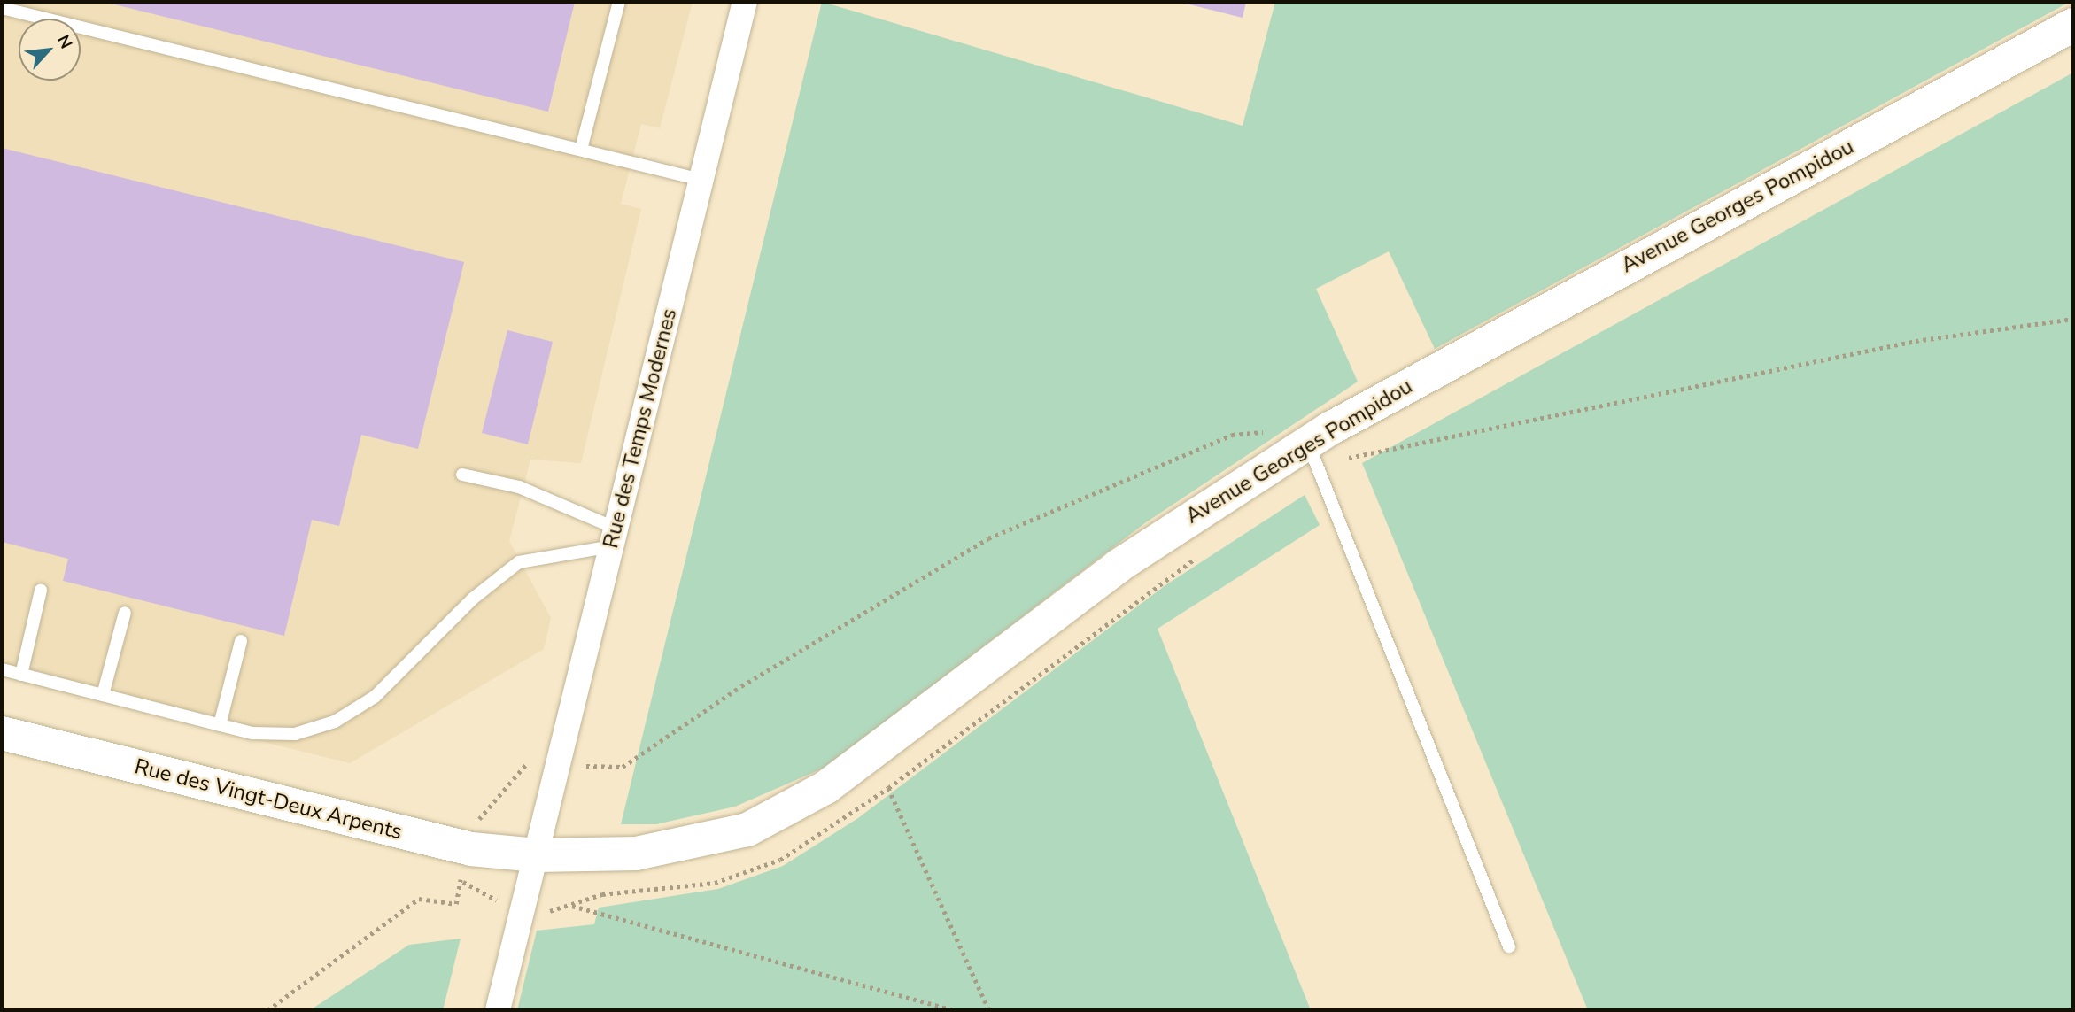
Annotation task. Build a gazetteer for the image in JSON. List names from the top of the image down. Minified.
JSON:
{"streets":{"main road":["Avenue Georges Pompidou","Rue des Vingt-Deux Arpents"],"street":["Rue des Temps Modernes"]},"crossings":[["Avenue Georges Pompidou","Rue des Temps Modernes"],["Avenue Georges Pompidou","Rue des Vingt-Deux Arpents"],["Rue des Temps Modernes","Rue des Vingt-Deux Arpents"]],"north":"top right"}
